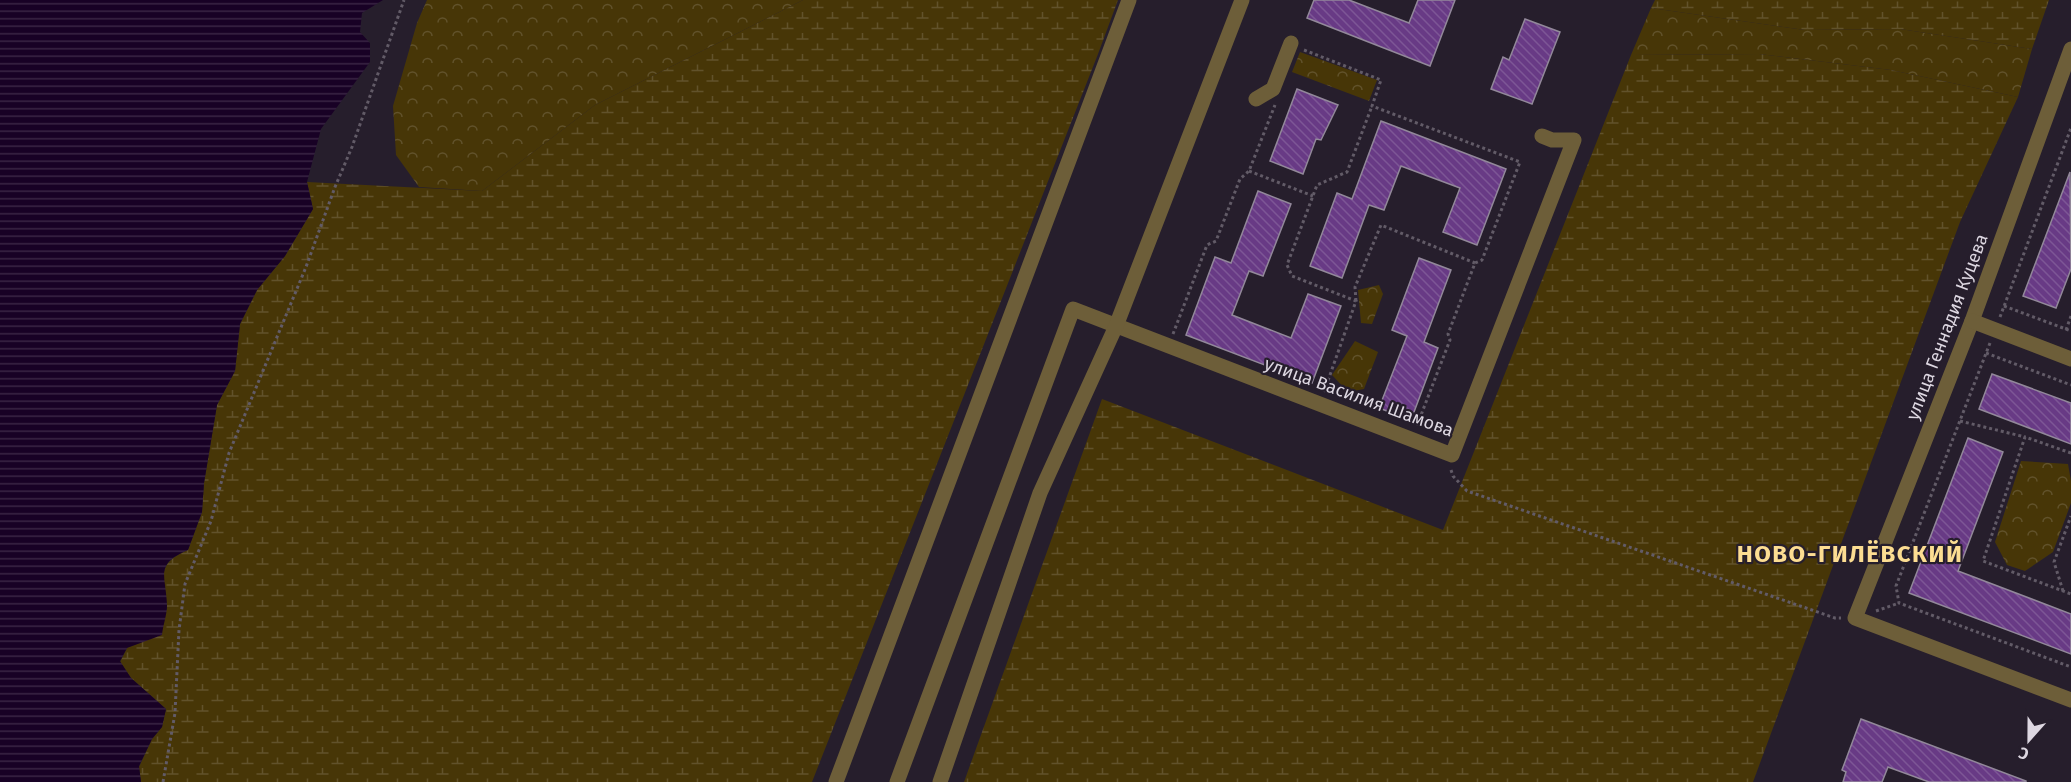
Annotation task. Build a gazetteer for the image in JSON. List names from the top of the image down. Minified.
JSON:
{"streets":{"street":["улица Геннадия Куцева","улица Василия Шамова"]},"districts":["НОВО-ГИЛЁВСКИЙ"],"north":"bottom"}
